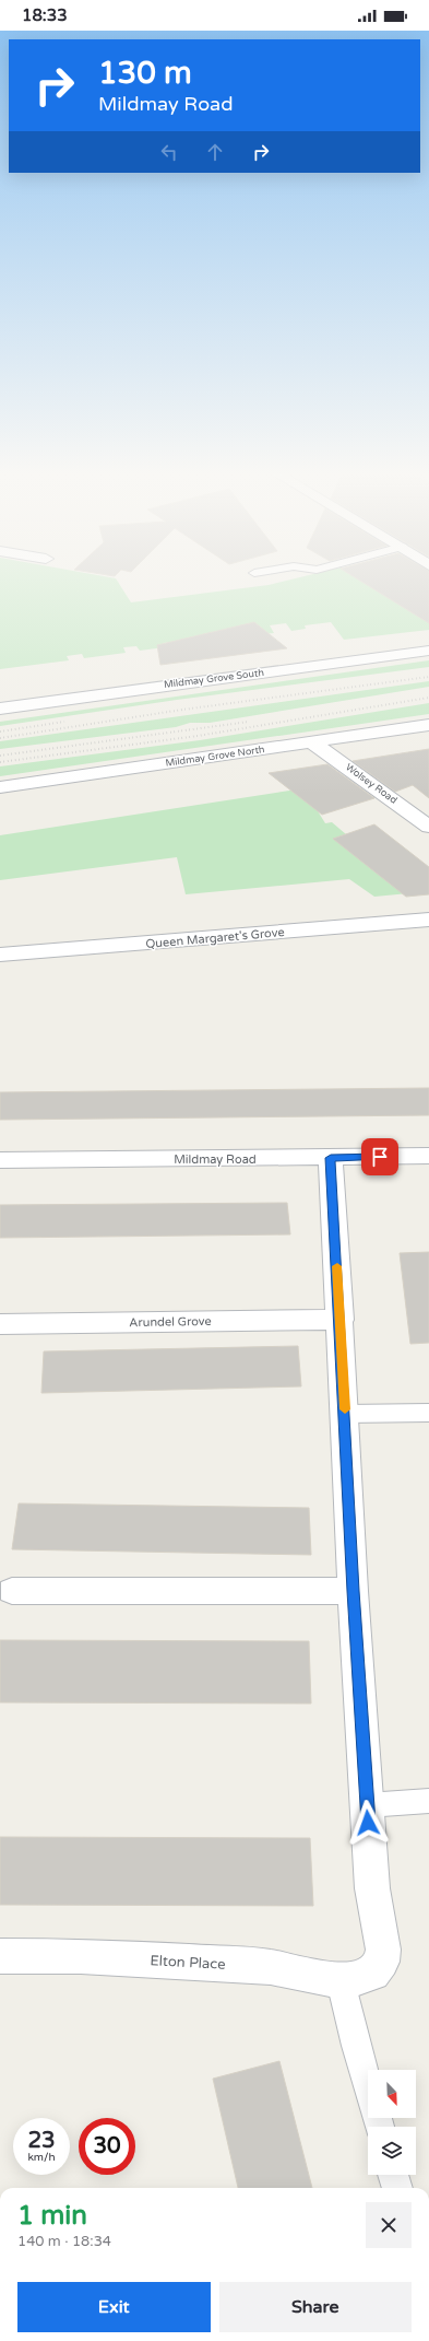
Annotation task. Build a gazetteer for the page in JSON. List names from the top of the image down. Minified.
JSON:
{"streets":{"street":["Mildmay Grove South","Mildmay Grove North","Wolsey Road","Queen Margaret's Grove","Mildmay Road","Arundel Grove","Elton Place"]},"crossings":[["Mildmay Grove North","Wolsey Road"]],"north":"bottom right","page":{"status":"18:33","turn":["130 m","Mildmay Road"],"speed":"23 km/h","limit":"30","heading":["1 min","140 m · 18:34"],"buttons":["Exit","Share"]}}
